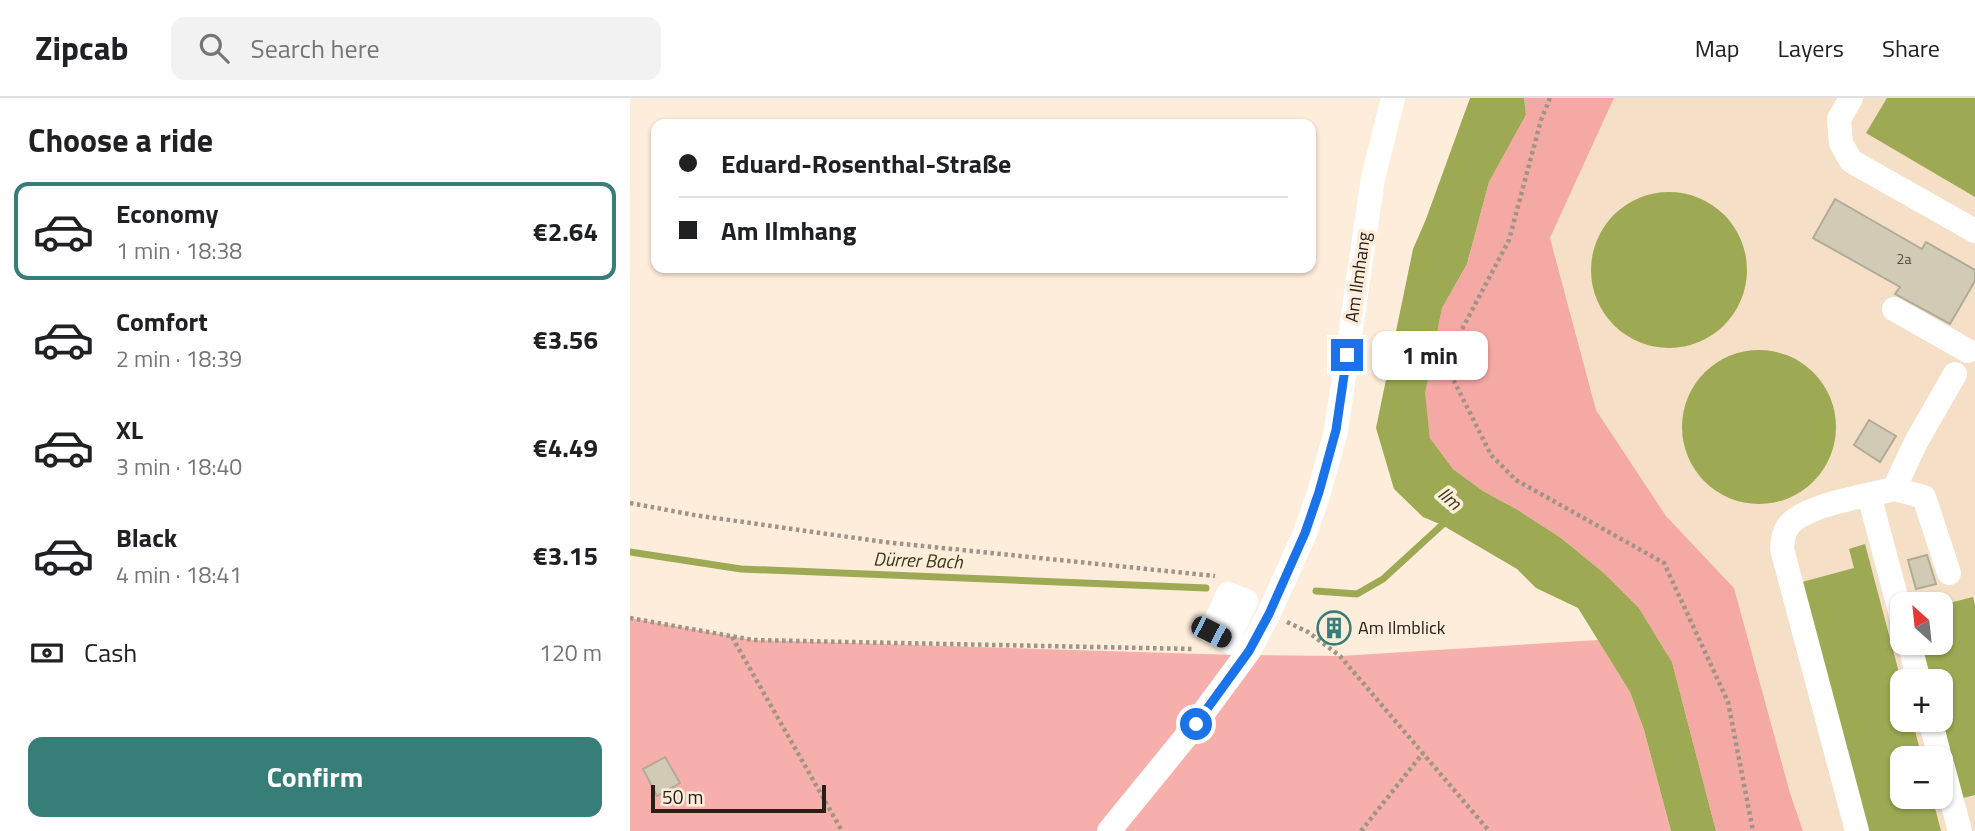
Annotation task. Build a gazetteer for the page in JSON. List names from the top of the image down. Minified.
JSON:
{"streets":{"street":["Am Ilmhang"]},"water":["Ilm","Dürrer Bach"],"places":{"building":["Am Ilmblick"]},"house_numbers":["2a"],"scale_bar":"50 m","north":"top left","page":{"header":"Zipcab","search":"Search here","nav":["Map","Layers","Share"],"heading":"Choose a ride","banner":["Eduard-Rosenthal-Straße","Am Ilmhang"],"list":[{"name":"Economy","note":"1 min · 18:38","value":"€2.64"},{"name":"Comfort","note":"2 min · 18:39","value":"€3.56"},{"name":"XL","note":"3 min · 18:40","value":"€4.49"},{"name":"Black","note":"4 min · 18:41","value":"€3.15"}],"bubble":"1 min","map_buttons":["+","−"],"pay":["Cash","120 m"],"buttons":"Confirm","scale":"50 m"}}
